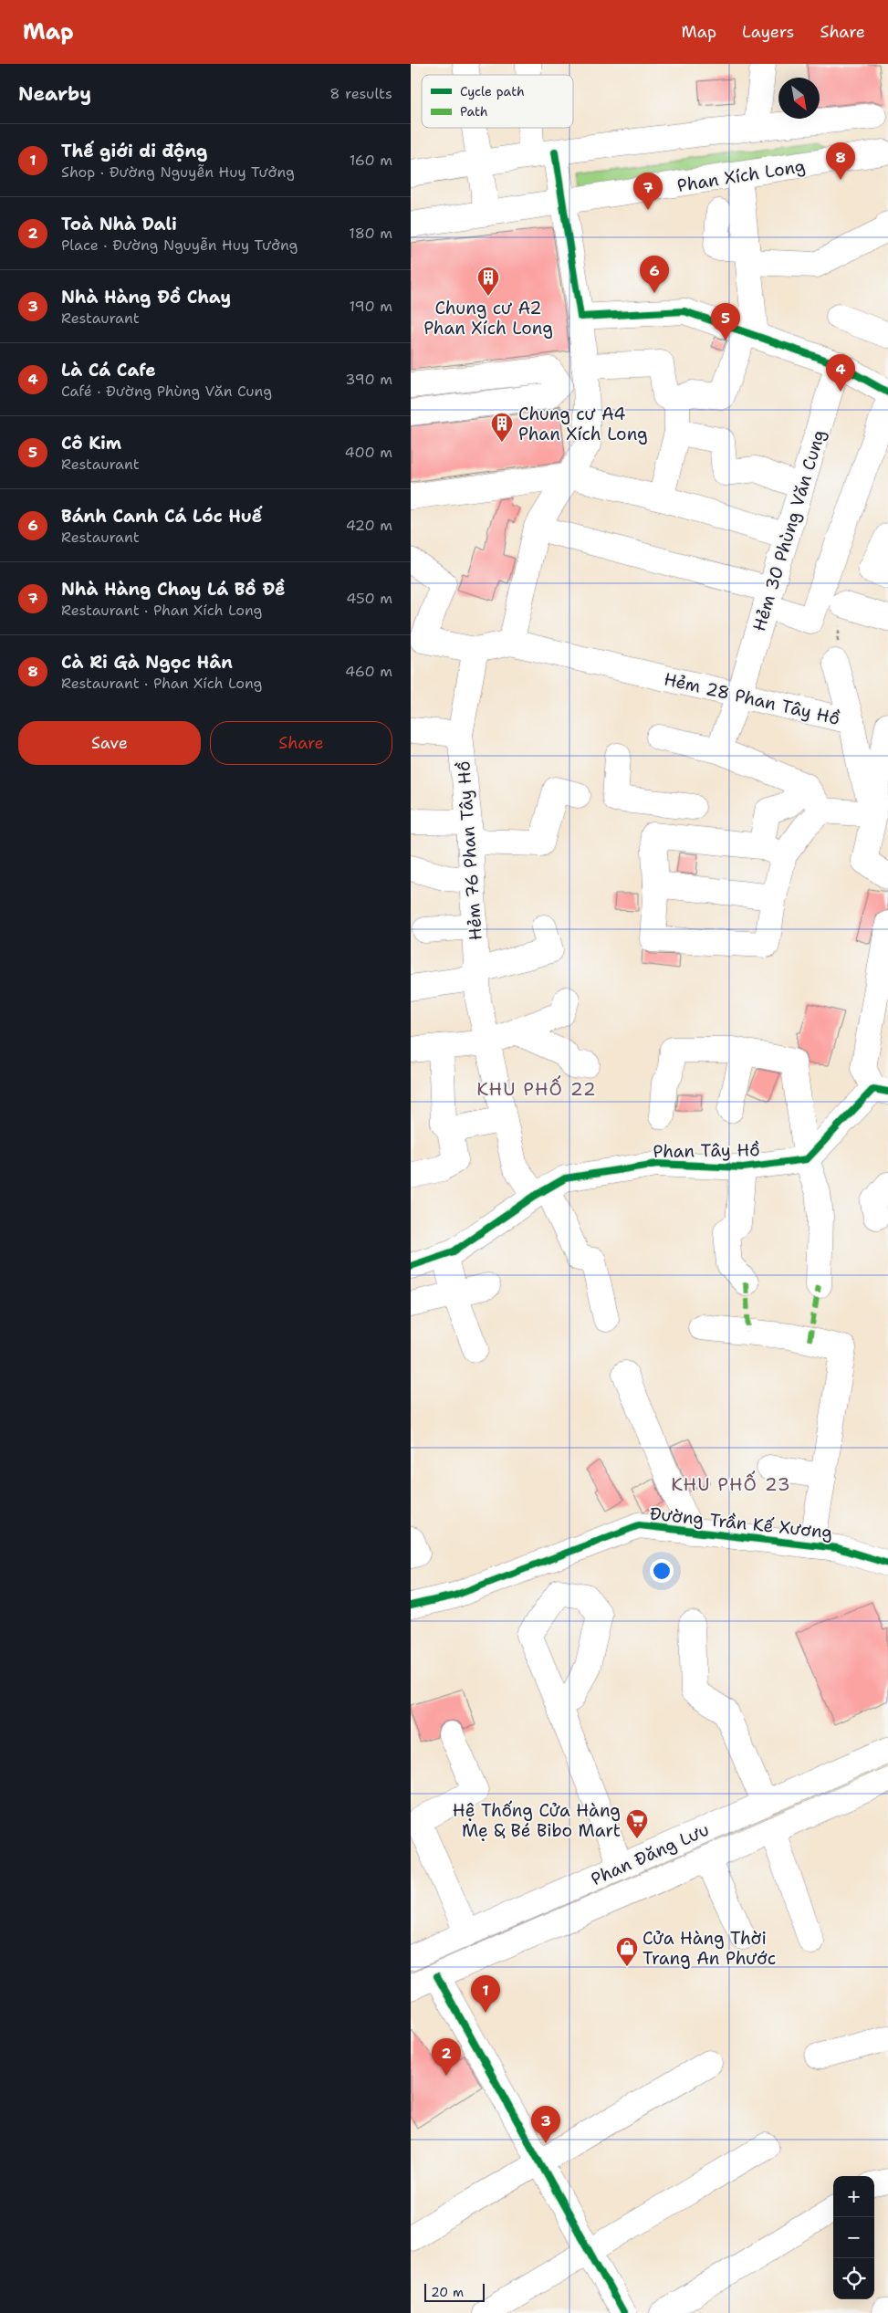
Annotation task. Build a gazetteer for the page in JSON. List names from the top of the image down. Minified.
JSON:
{"streets":{"street":["Phan Xích Long","Hẻm 30 Phùng Văn Cung","Hẻm 28 Phan Tây Hồ","Hẻm 76 Phan Tây Hồ","Phan Tây Hồ","Đường Trần Kế Xương","Phan Đăng Lưu"]},"crossings":[["Hẻm 30 Phùng Văn Cung","Hẻm 28 Phan Tây Hồ"],["Hẻm 76 Phan Tây Hồ","Phan Tây Hồ"]],"districts":["KHU PHỐ 22","KHU PHỐ 23"],"places":{"building":["Chung cư A2 Phan Xích Long","Chung cư A4 Phan Xích Long"],"supermarket":["Hệ Thống Cửa Hàng Mẹ & Bé Bibo Mart"],"shop":["Cửa Hàng Thời Trang An Phước"]},"legend":["Cycle path","Path"],"scale_bar":"20 m","north":"bottom right","page":{"header":"Map","nav":["Map","Layers","Share"],"heading":["Nearby","8 results"],"list":[{"mark":"1","name":"Thế giới di động","note":"Shop · Đường Nguyễn Huy Tưởng","value":"160 m"},{"mark":"2","name":"Toà Nhà Dali","note":"Place · Đường Nguyễn Huy Tưởng","value":"180 m"},{"mark":"3","name":"Nhà Hàng Đồ Chay","note":"Restaurant","value":"190 m"},{"mark":"4","name":"Là Cá Cafe","note":"Café · Đường Phùng Văn Cung","value":"390 m"},{"mark":"5","name":"Cô Kim","note":"Restaurant","value":"400 m"},{"mark":"6","name":"Bánh Canh Cá Lóc Huế","note":"Restaurant","value":"420 m"},{"mark":"7","name":"Nhà Hàng Chay Lá Bồ Đề","note":"Restaurant · Phan Xích Long","value":"450 m"},{"mark":"8","name":"Cà Ri Gà Ngọc Hân","note":"Restaurant · Phan Xích Long","value":"460 m"}],"pins":["8","7","6","5","4","1","2","3"],"buttons":["Save","Share"],"map_buttons":["+","−"],"scale":"20 m"}}
